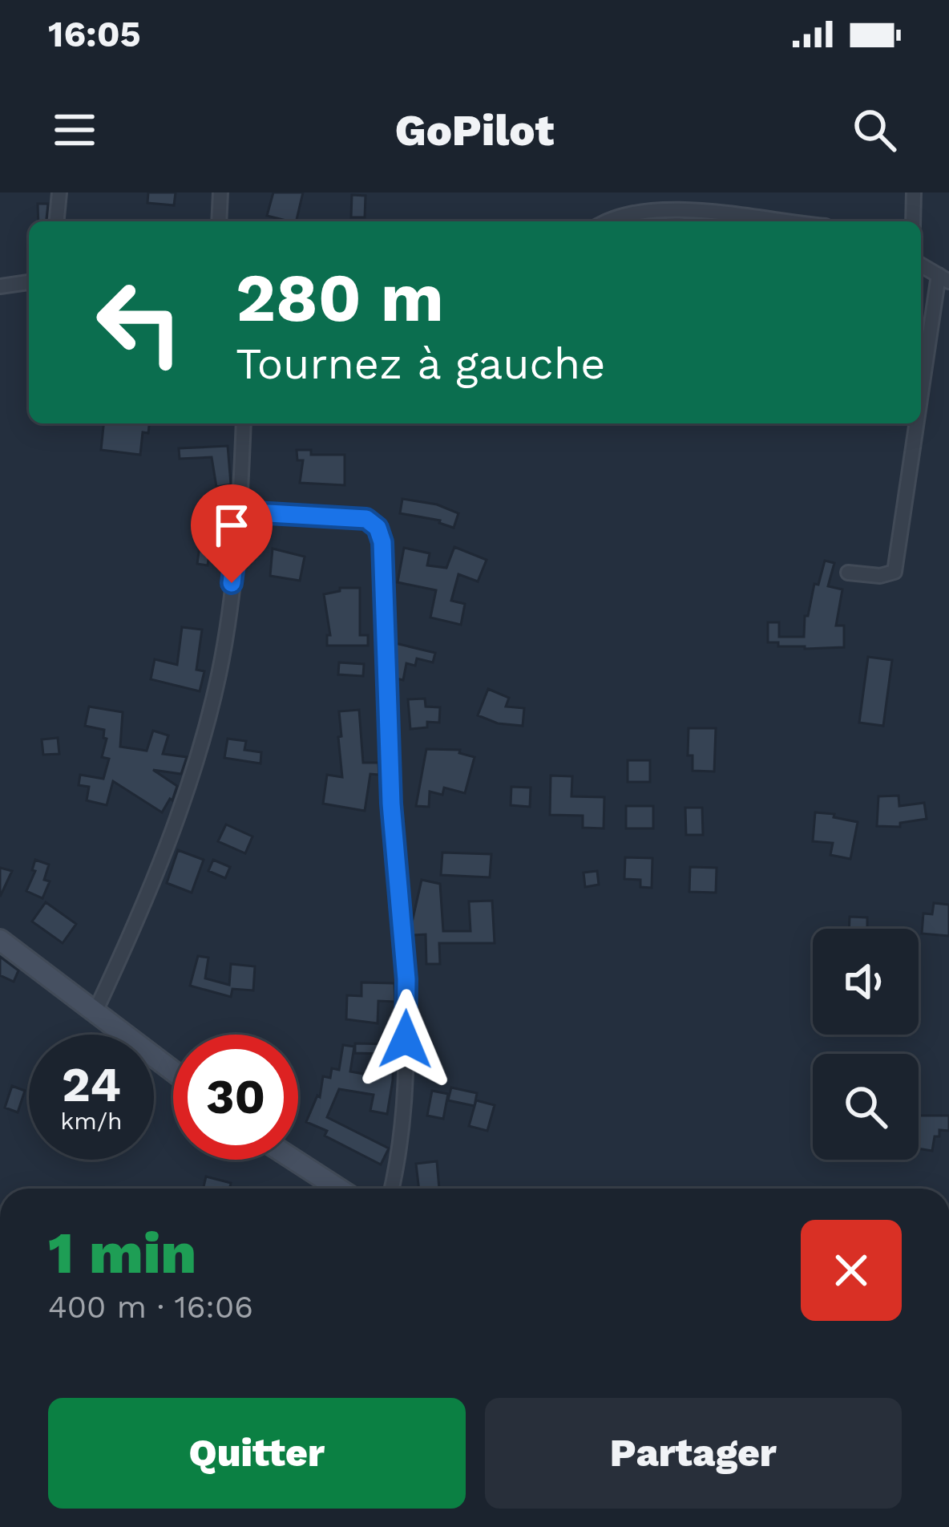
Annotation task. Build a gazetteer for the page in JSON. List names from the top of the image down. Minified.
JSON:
{"page":{"status":"16:05","header":"GoPilot","turn":["280 m","Tournez à gauche"],"speed":"24 km/h","limit":"30","heading":["1 min","400 m · 16:06"],"buttons":["Quitter","Partager"]}}
